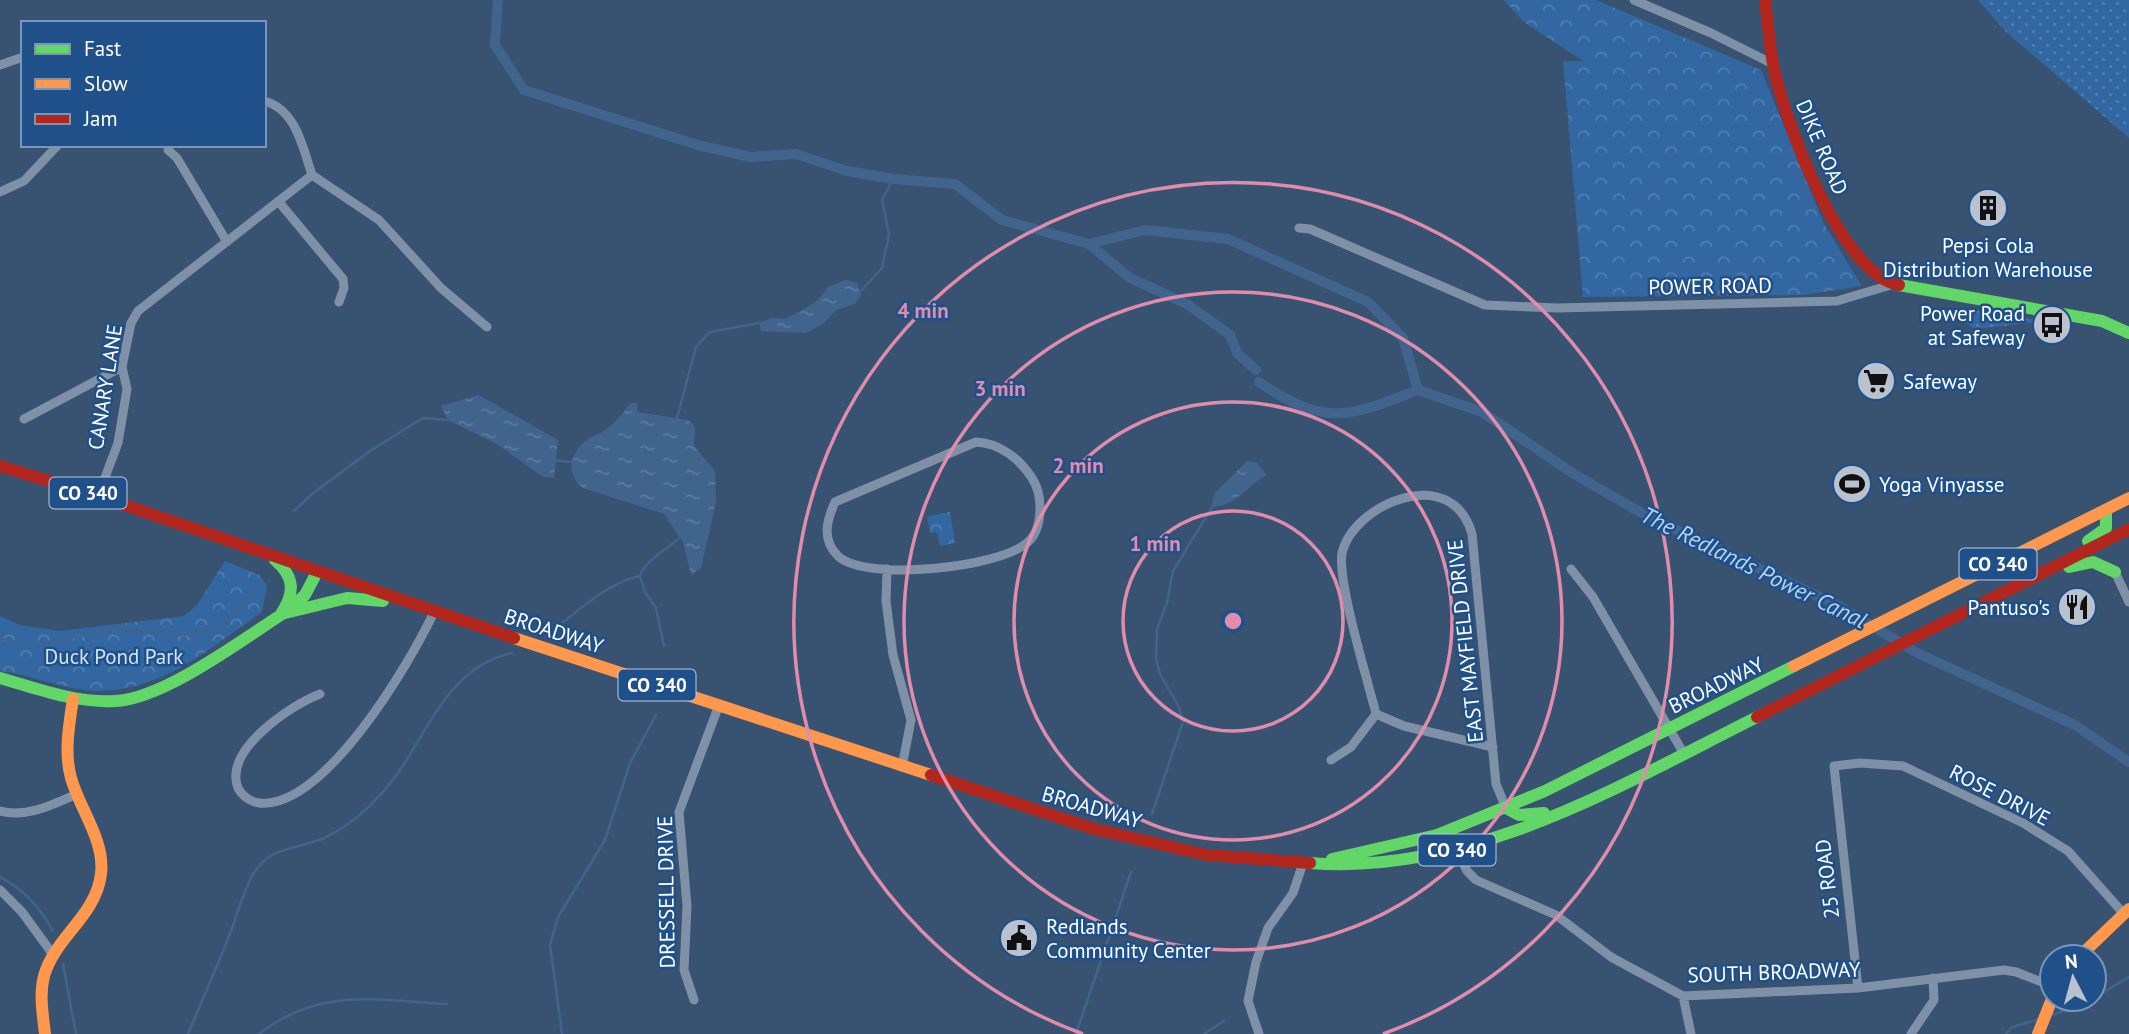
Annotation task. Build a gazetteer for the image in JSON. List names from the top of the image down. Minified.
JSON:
{"streets":{"main road":["DIKE ROAD","POWER ROAD","CO 340","BROADWAY"],"street":["CANARY LANE","EAST MAYFIELD DRIVE","ROSE DRIVE","25 ROAD","DRESSELL DRIVE","SOUTH BROADWAY"]},"crossings":[["DIKE ROAD","POWER ROAD"],["CANARY LANE","BROADWAY"],["BROADWAY","EAST MAYFIELD DRIVE"],["BROADWAY","DRESSELL DRIVE"],["BROADWAY","SOUTH BROADWAY"],["ROSE DRIVE","25 ROAD"],["25 ROAD","SOUTH BROADWAY"]],"water":["The Redlands Power Canal"],"parks":["Duck Pond Park"],"places":{"building":["Pepsi Cola Distribution Warehouse"],"bus stop":["Power Road at Safeway"],"supermarket":["Safeway"],"sports":["Yoga Vinyasse"],"restaurant":["Pantuso's"],"public building":["Redlands Community Center"]},"legend":["Fast","Slow","Jam"],"north":"top","rings":["4 min","3 min","2 min","1 min"]}
